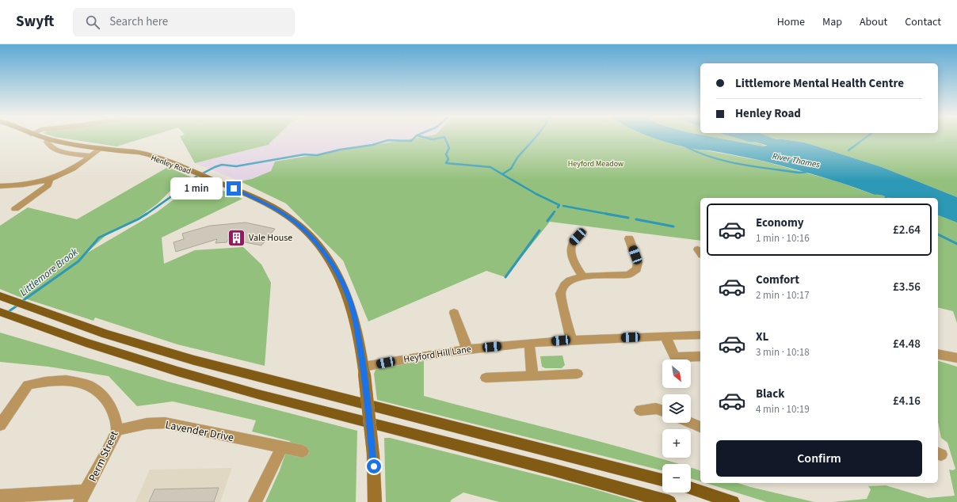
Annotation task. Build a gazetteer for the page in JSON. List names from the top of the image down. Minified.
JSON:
{"streets":{"street":["Henley Road","Heyford Hill Lane","Lavender Drive","Perm Street"]},"crossings":[["Henley Road","Heyford Hill Lane"],["Lavender Drive","Perm Street"]],"water":["River Thames","Littlemore Brook"],"parks":["Heyford Meadow"],"places":{"building":["Vale House"]},"north":"bottom right","page":{"header":"Swyft","search":"Search here","nav":["Home","Map","About","Contact"],"banner":["Littlemore Mental Health Centre","Henley Road"],"bubble":"1 min","list":[{"name":"Economy","note":"1 min · 10:16","value":"£2.64"},{"name":"Comfort","note":"2 min · 10:17","value":"£3.56"},{"name":"XL","note":"3 min · 10:18","value":"£4.48"},{"name":"Black","note":"4 min · 10:19","value":"£4.16"}],"map_buttons":["+","−"],"buttons":"Confirm"}}
